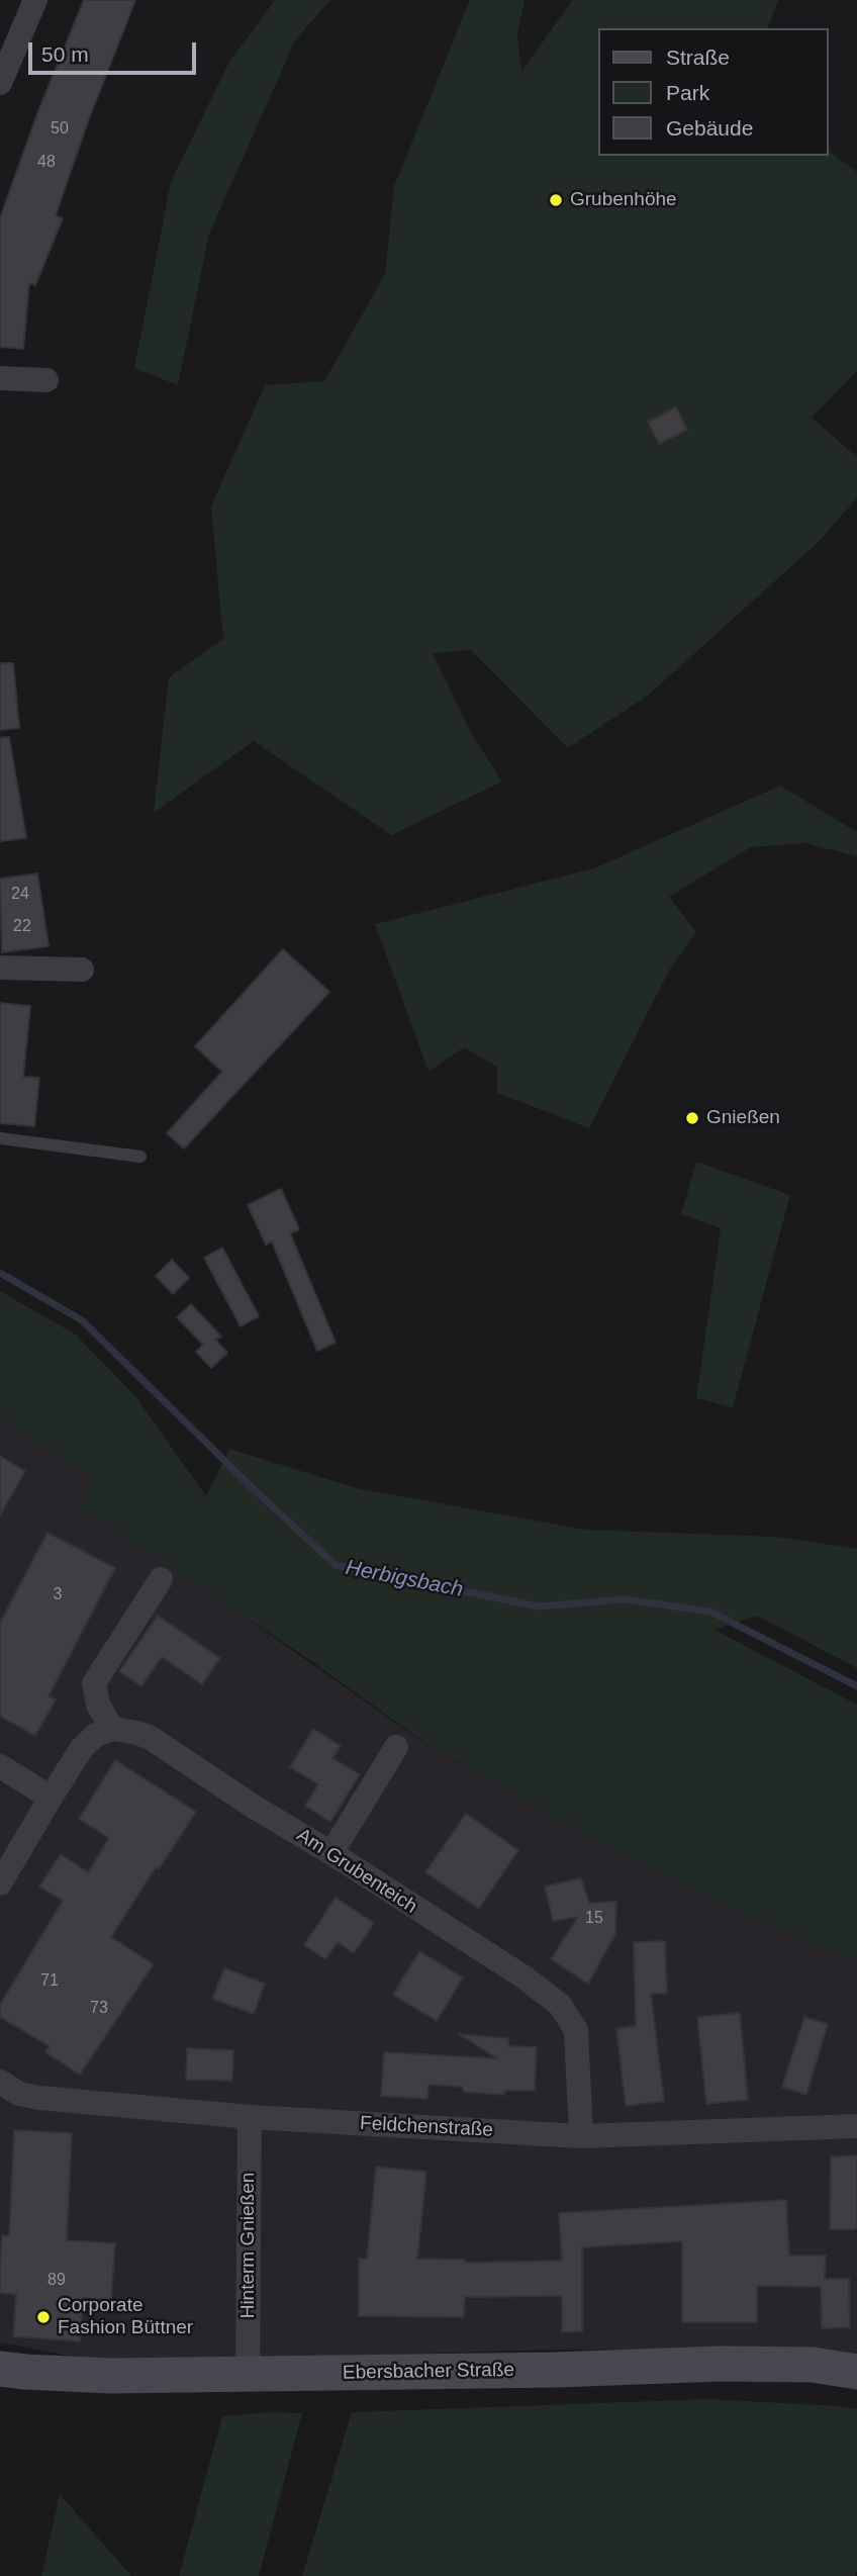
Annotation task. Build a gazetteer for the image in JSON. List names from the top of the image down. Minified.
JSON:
{"streets":{"street":["Am Grubenteich","Feldchenstraße","Hinterm Gnießen","Ebersbacher Straße"]},"crossings":[["Am Grubenteich","Feldchenstraße"],["Feldchenstraße","Hinterm Gnießen"],["Hinterm Gnießen","Ebersbacher Straße"]],"water":["Herbigsbach"],"places":["Grubenhöhe","Gnießen","Corporate Fashion Büttner"],"house_numbers":["50","48","24","22","3","15","71","73","89"],"legend":["Straße","Park","Gebäude"],"scale_bar":"50 m"}
